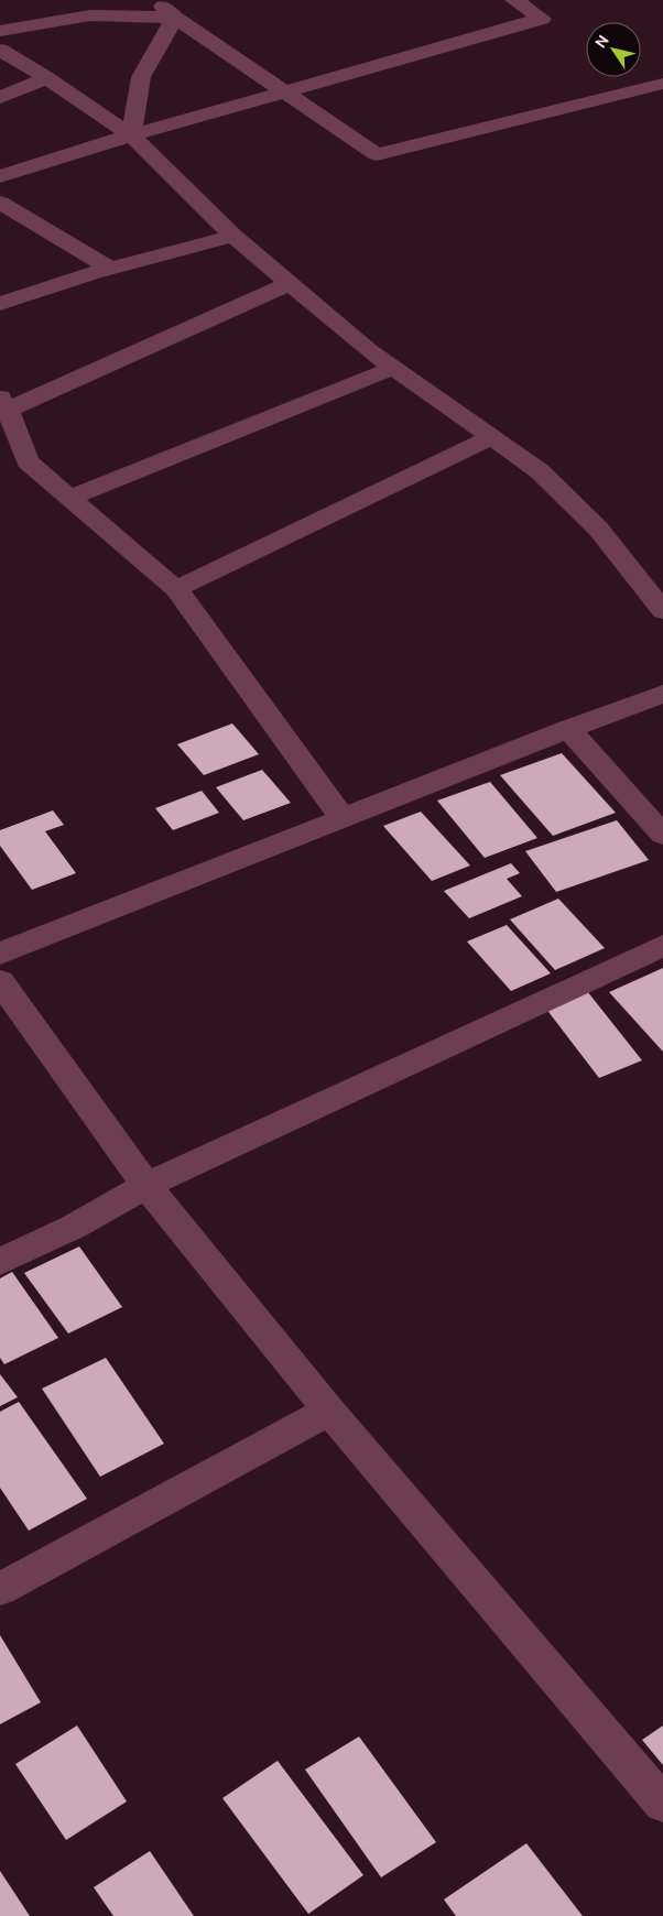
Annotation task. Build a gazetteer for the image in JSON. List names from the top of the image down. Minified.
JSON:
{"north":"top left"}
